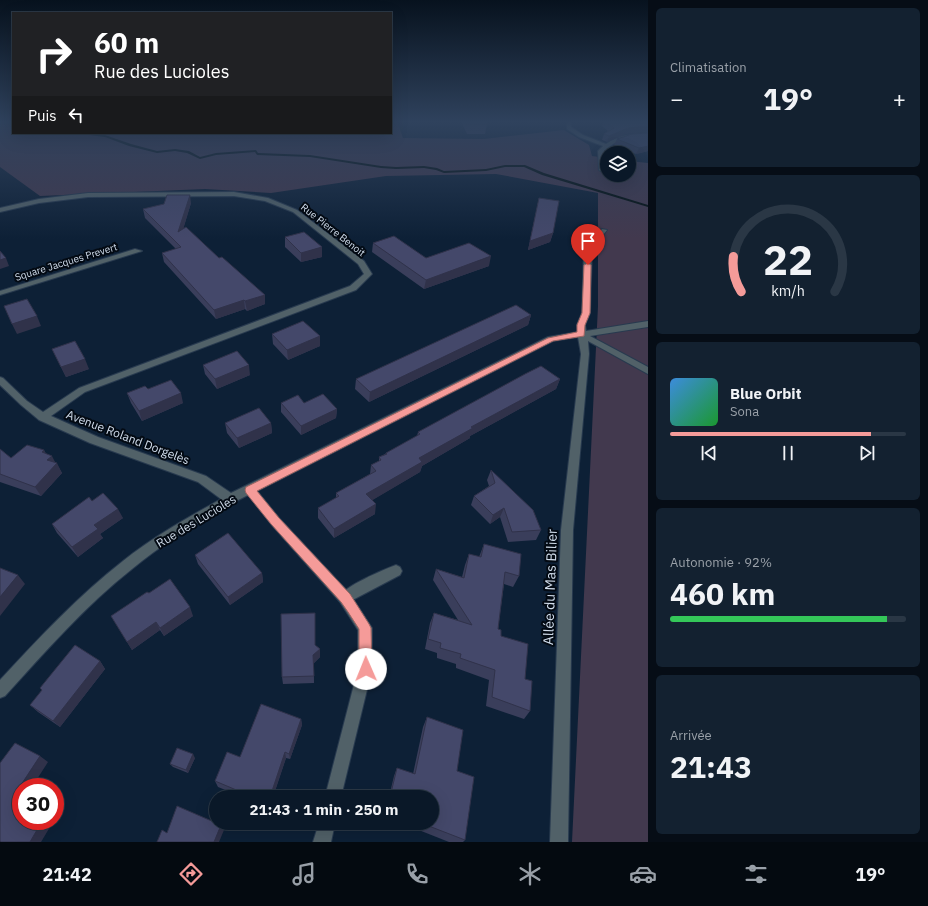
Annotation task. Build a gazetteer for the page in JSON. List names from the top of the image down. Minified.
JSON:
{"streets":{"street":["Rue Pierre Benoit","Square Jacques Prevert","Avenue Roland Dorgelès","Rue des Lucioles","Allée du Mas Bilier"]},"crossings":[["Rue Pierre Benoit","Avenue Roland Dorgelès"],["Avenue Roland Dorgelès","Rue des Lucioles"],["Rue des Lucioles","Allée du Mas Bilier"]],"page":{"tile":["Climatisation",["Autonomie · 92%","460 km"],["Arrivée","21:43"]],"turn":["60 m","Rue des Lucioles"],"heat":["−","19°","+"],"then":"Puis","song":["Blue Orbit","Sona"],"limit":"30","trip":"21:43 · 1 min · 250 m","tabs":["21:42","19°"],"gauge":["22","km/h"]}}
